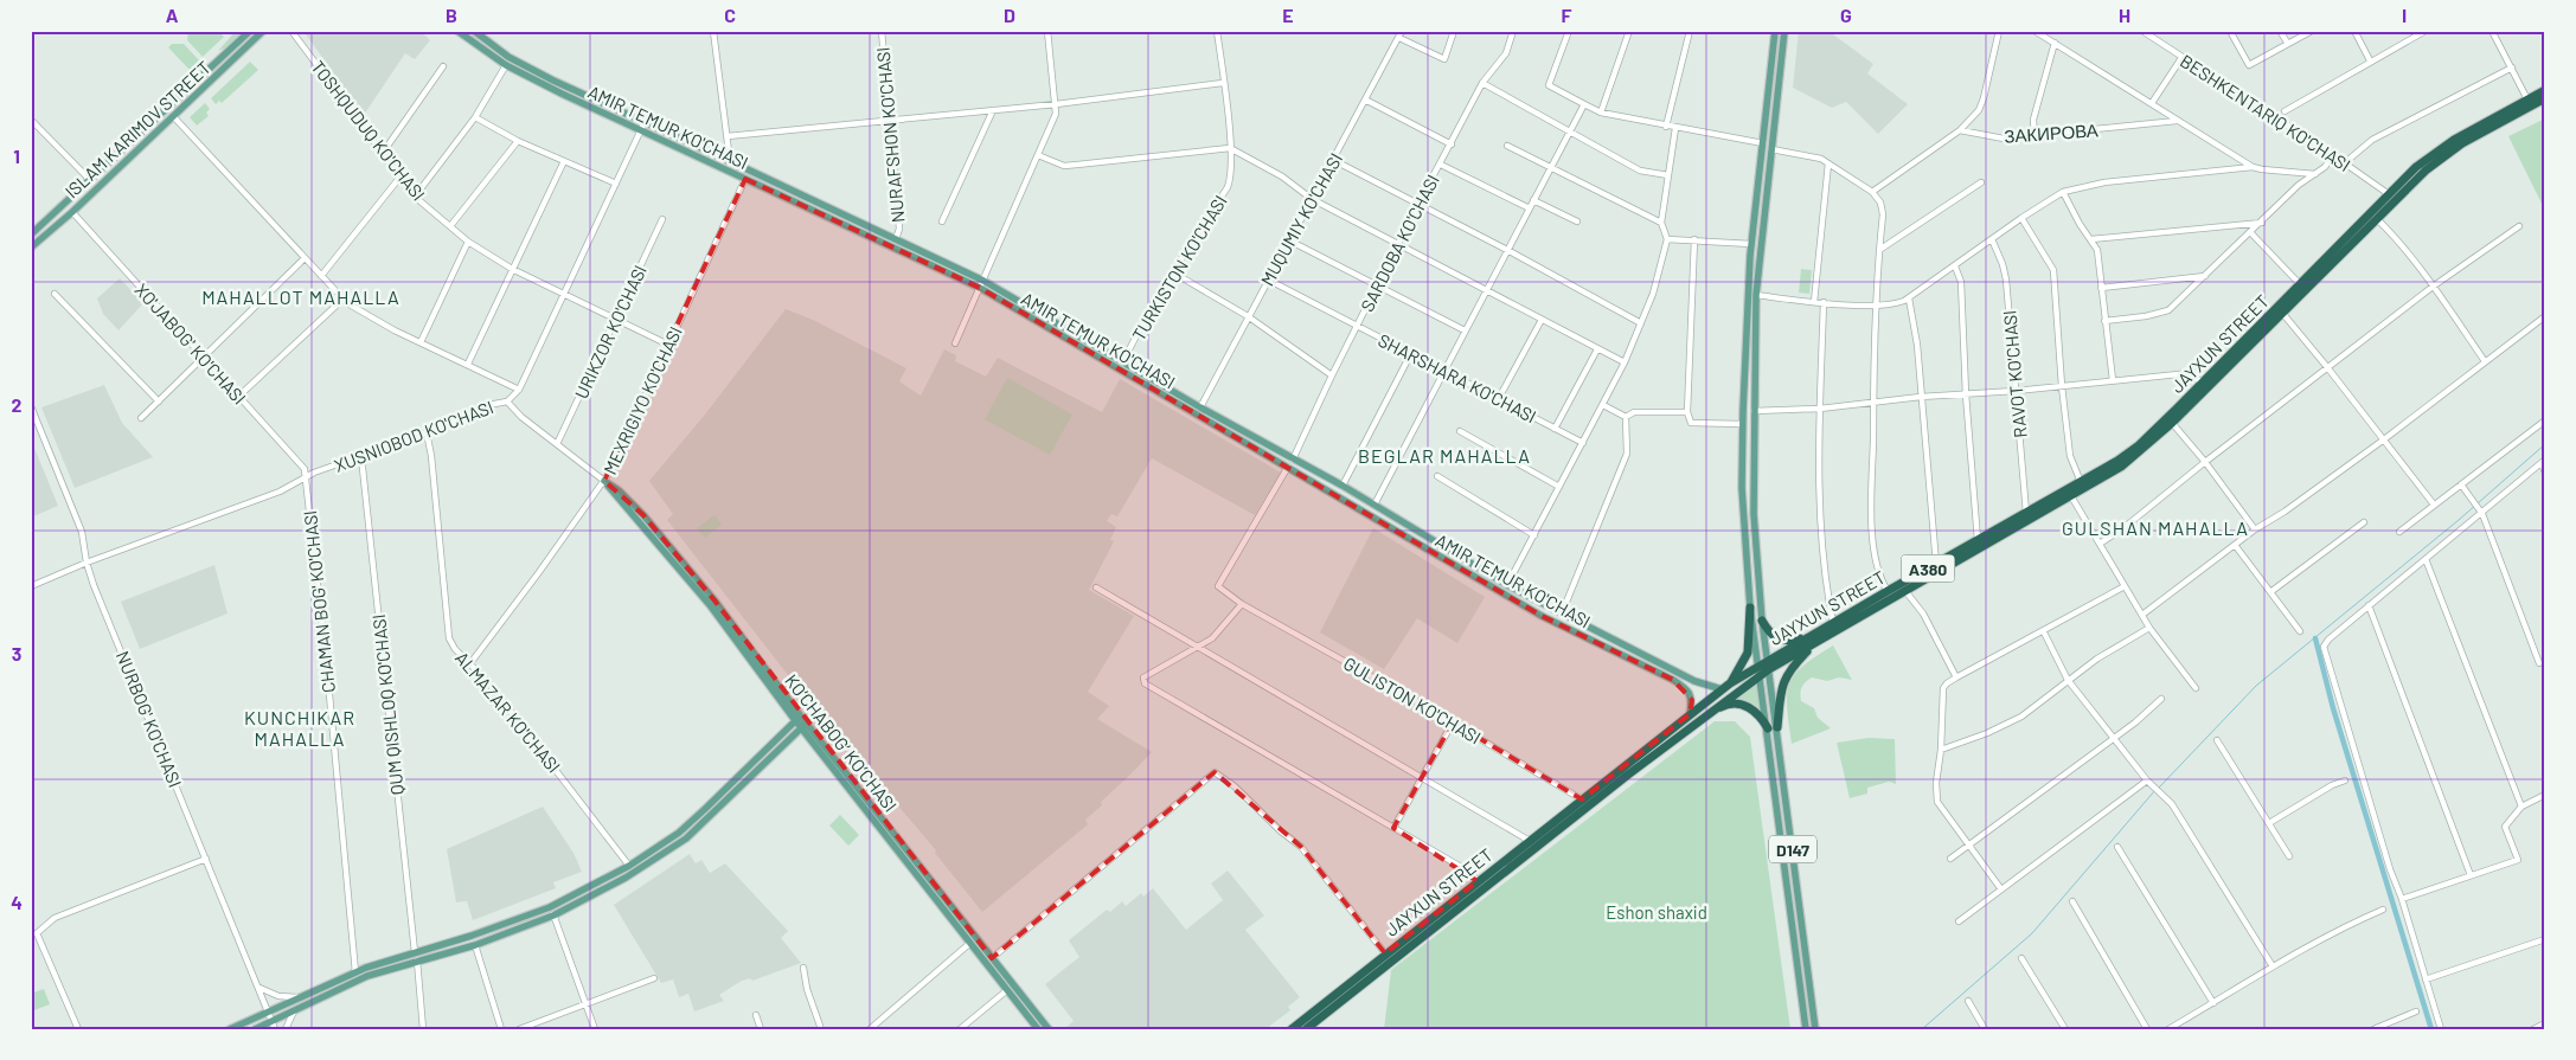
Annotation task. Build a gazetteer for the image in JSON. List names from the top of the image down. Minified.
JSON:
{"streets":{"highway":["JAYXUN STREET","A380"],"main road":["AMIR TEMUR KO'CHASI","ISLAM KARIMOV STREET","KO‘CHABOG‘ KO‘CHASI","D147"],"street":["BESHKENTARIQ KO'CHASI","TOSHQUDUQ KO'CHASI","ЗАКИРОВА","NURAFSHON KO'CHASI","MUQUMIY KO'CHASI","SARDOBA KO'CHASI","TURKISTON KO'CHASI","URIKZOR KO'CHASI","XO'JABOG' KO'CHASI","RAVOT KO'CHASI","SHARSHARA KO'CHASI","MEXRIGIYO KO'CHASI","XUSNIOBOD KO'CHASI","CHAMAN BOG' KO'CHASI","GULISTON KO'CHASI","QUM QISHLOQ KO'CHASI","ALMAZAR KO'CHASI","NURBOG' KO'CHASI"]},"crossings":[["BESHKENTARIQ KO'CHASI","JAYXUN STREET"],["AMIR TEMUR KO'CHASI","NURAFSHON KO'CHASI"],["AMIR TEMUR KO'CHASI","MUQUMIY KO'CHASI"],["AMIR TEMUR KO'CHASI","SARDOBA KO'CHASI"],["AMIR TEMUR KO'CHASI","TURKISTON KO'CHASI"],["AMIR TEMUR KO'CHASI","JAYXUN STREET"],["AMIR TEMUR KO'CHASI","MEXRIGIYO KO'CHASI"],["AMIR TEMUR KO'CHASI","XUSNIOBOD KO'CHASI"],["AMIR TEMUR KO'CHASI","GULISTON KO'CHASI"],["ISLAM KARIMOV STREET","XO'JABOG' KO'CHASI"],["TOSHQUDUQ KO'CHASI","URIKZOR KO'CHASI"],["TOSHQUDUQ KO'CHASI","MEXRIGIYO KO'CHASI"],["TOSHQUDUQ KO'CHASI","XUSNIOBOD KO'CHASI"],["MUQUMIY KO'CHASI","SHARSHARA KO'CHASI"],["SARDOBA KO'CHASI","SHARSHARA KO'CHASI"],["URIKZOR KO'CHASI","KO‘CHABOG‘ KO‘CHASI"],["XO'JABOG' KO'CHASI","XUSNIOBOD KO'CHASI"],["XO'JABOG' KO'CHASI","CHAMAN BOG' KO'CHASI"],["JAYXUN STREET","RAVOT KO'CHASI"],["JAYXUN STREET","GULISTON KO'CHASI"],["JAYXUN STREET","D147"],["MEXRIGIYO KO'CHASI","ALMAZAR KO'CHASI"],["MEXRIGIYO KO'CHASI","KO‘CHABOG‘ KO‘CHASI"],["XUSNIOBOD KO'CHASI","CHAMAN BOG' KO'CHASI"],["XUSNIOBOD KO'CHASI","QUM QISHLOQ KO'CHASI"],["XUSNIOBOD KO'CHASI","ALMAZAR KO'CHASI"],["XUSNIOBOD KO'CHASI","NURBOG' KO'CHASI"],["XUSNIOBOD KO'CHASI","KO‘CHABOG‘ KO‘CHASI"]],"districts":["MAHALLOT MAHALLA","BEGLAR MAHALLA","GULSHAN MAHALLA","KUNCHIKAR MAHALLA"],"parks":["Eshon shaxid"],"grid":{"columns":["A","B","C","D","E","F","G","H","I"],"rows":["1","2","3","4"]}}
